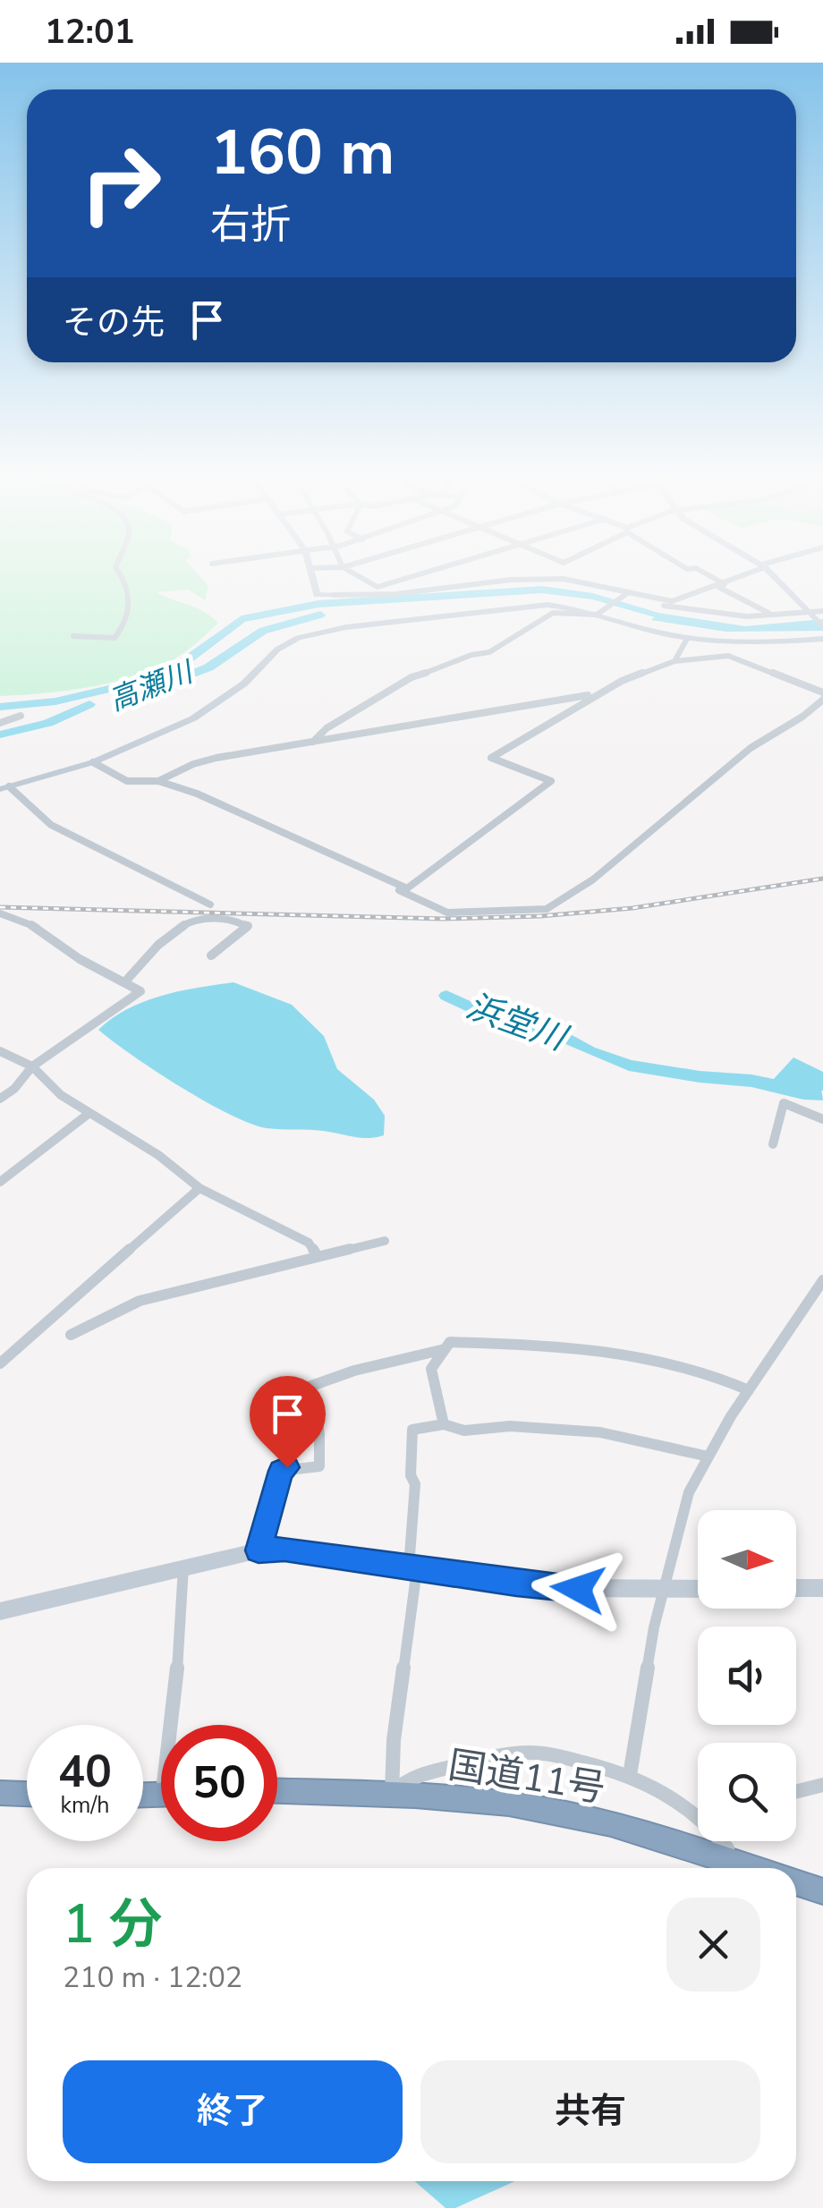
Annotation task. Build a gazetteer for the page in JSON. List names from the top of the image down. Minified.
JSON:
{"streets":{"highway":["国道11号"]},"water":["高瀬川","浜堂川"],"north":"right","page":{"status":"12:01","turn":["160 m","右折"],"then":"その先","speed":"40 km/h","limit":"50","heading":["1 分","210 m · 12:02"],"buttons":["終了","共有"]}}
